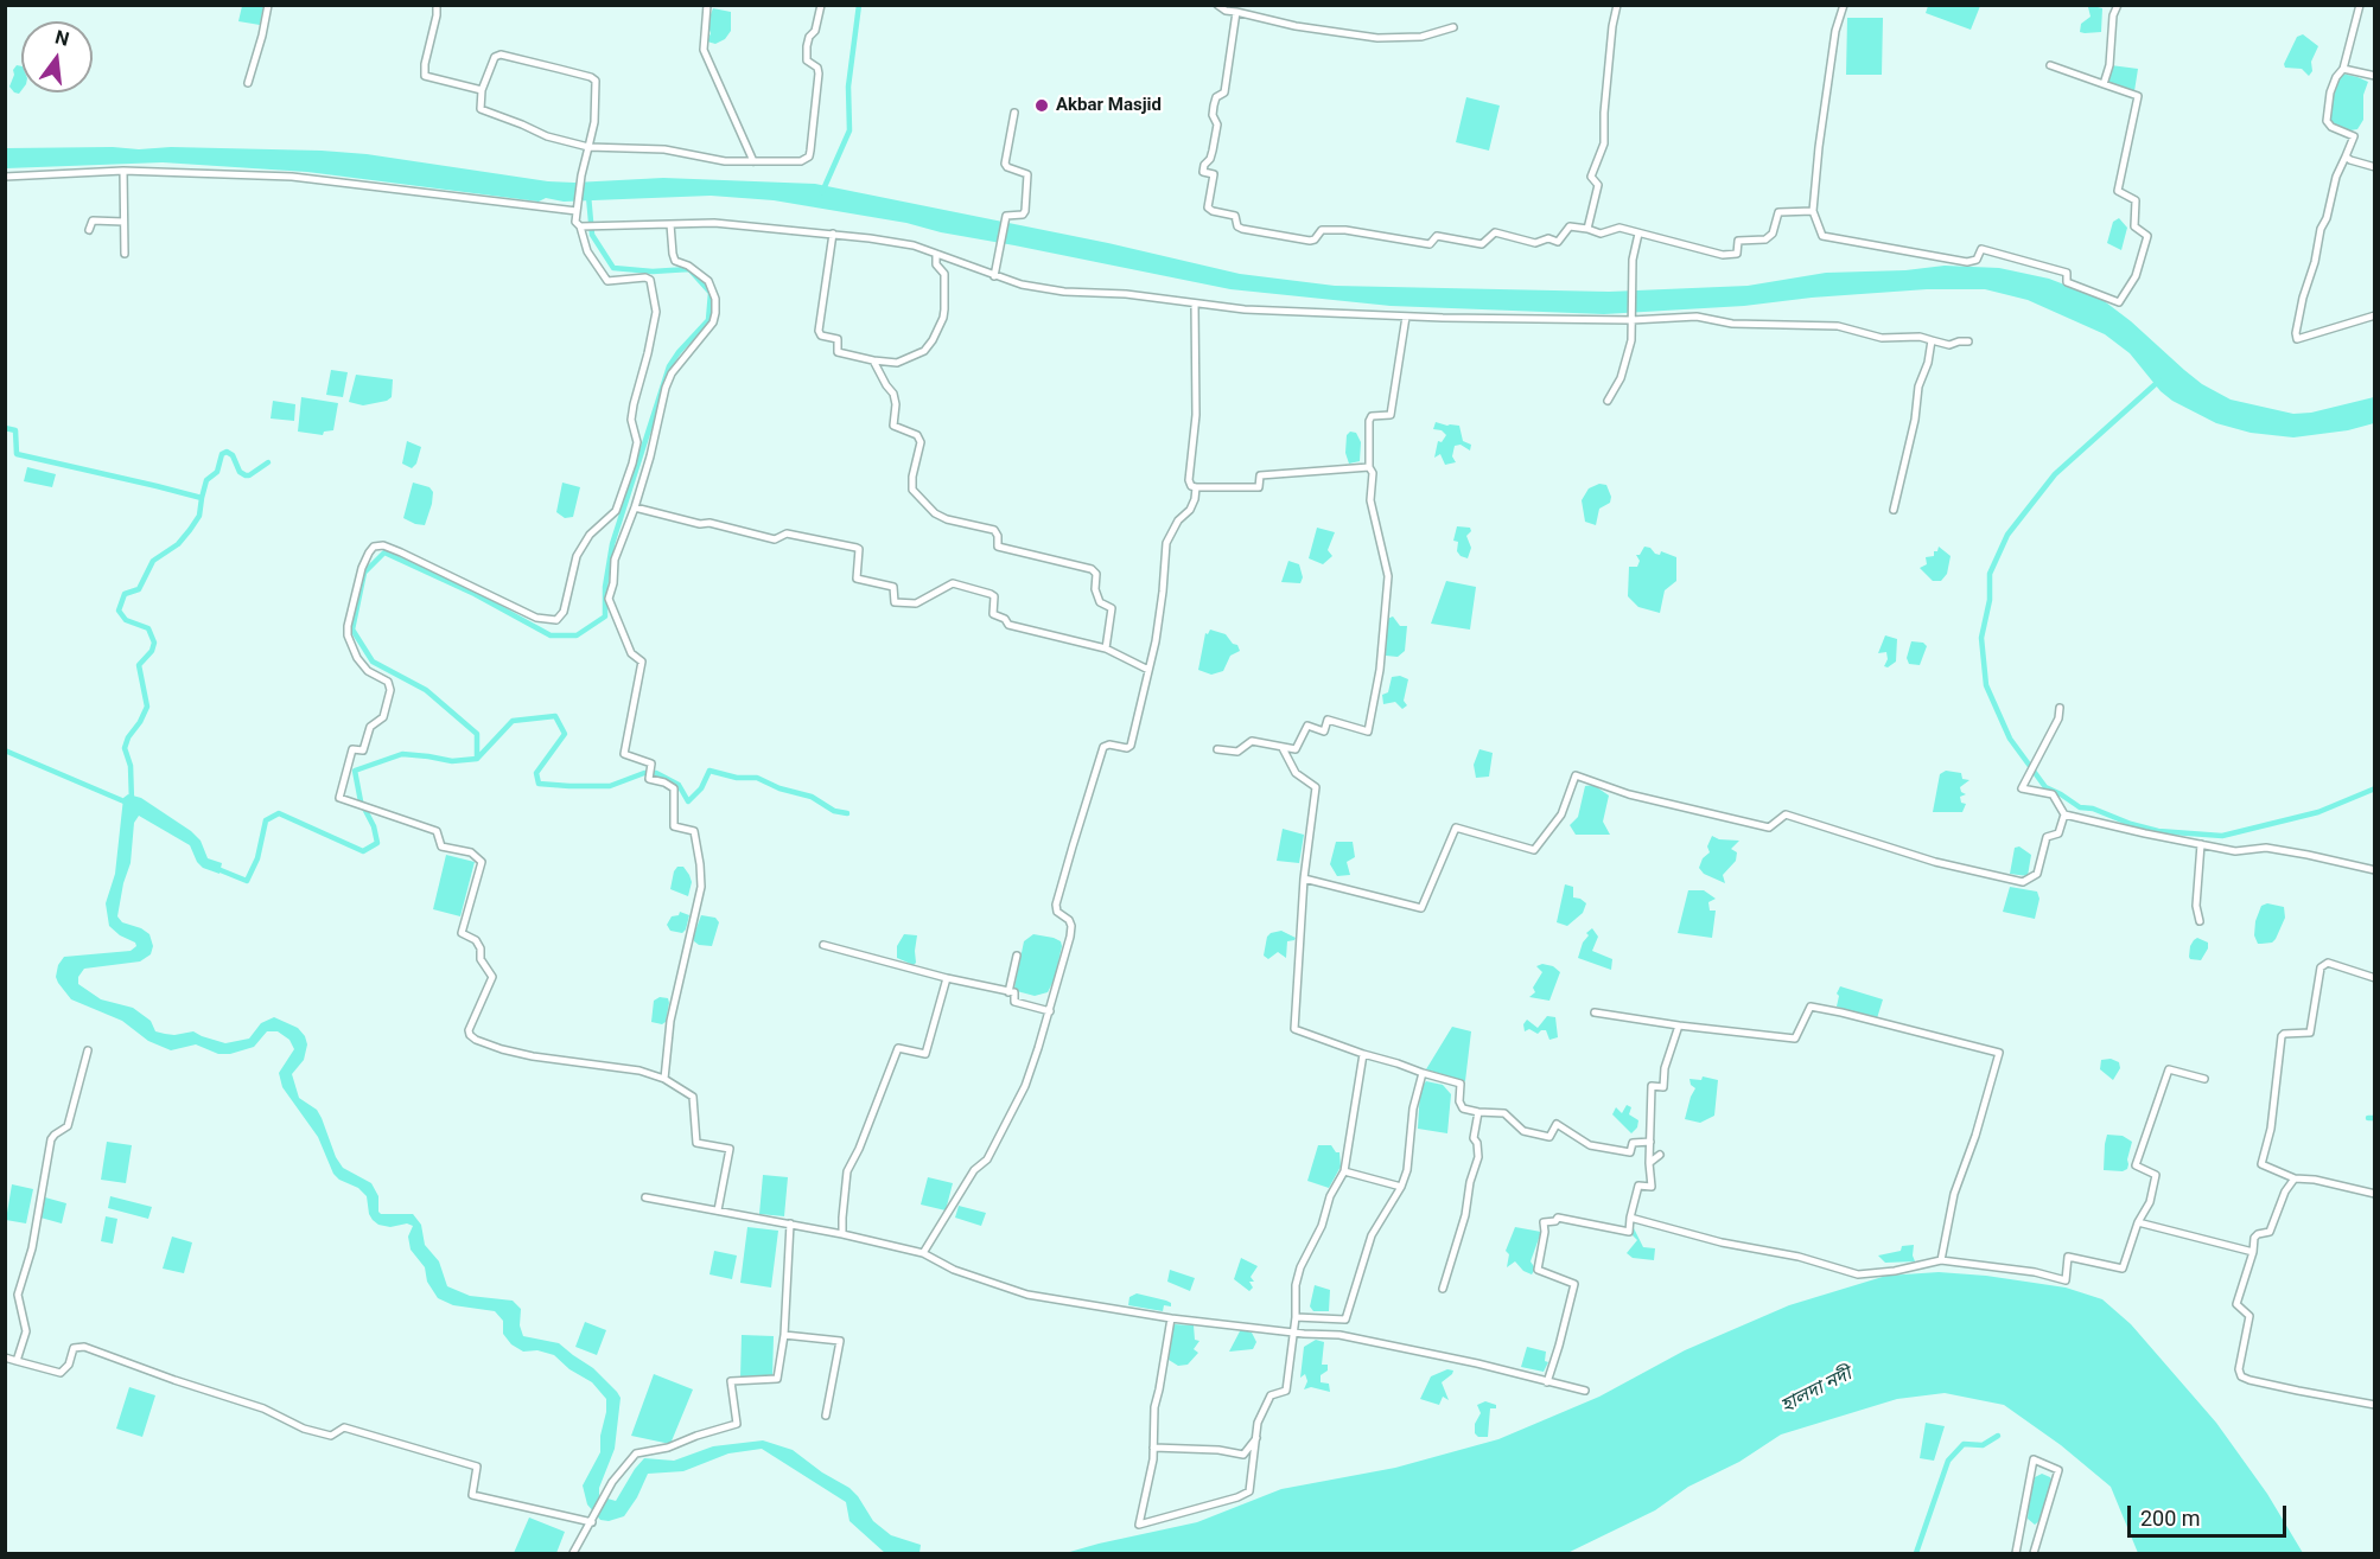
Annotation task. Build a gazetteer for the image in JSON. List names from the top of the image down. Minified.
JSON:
{"water":["হালদা নদী"],"places":["Akbar Masjid"],"scale_bar":"200 m","north":"top"}
